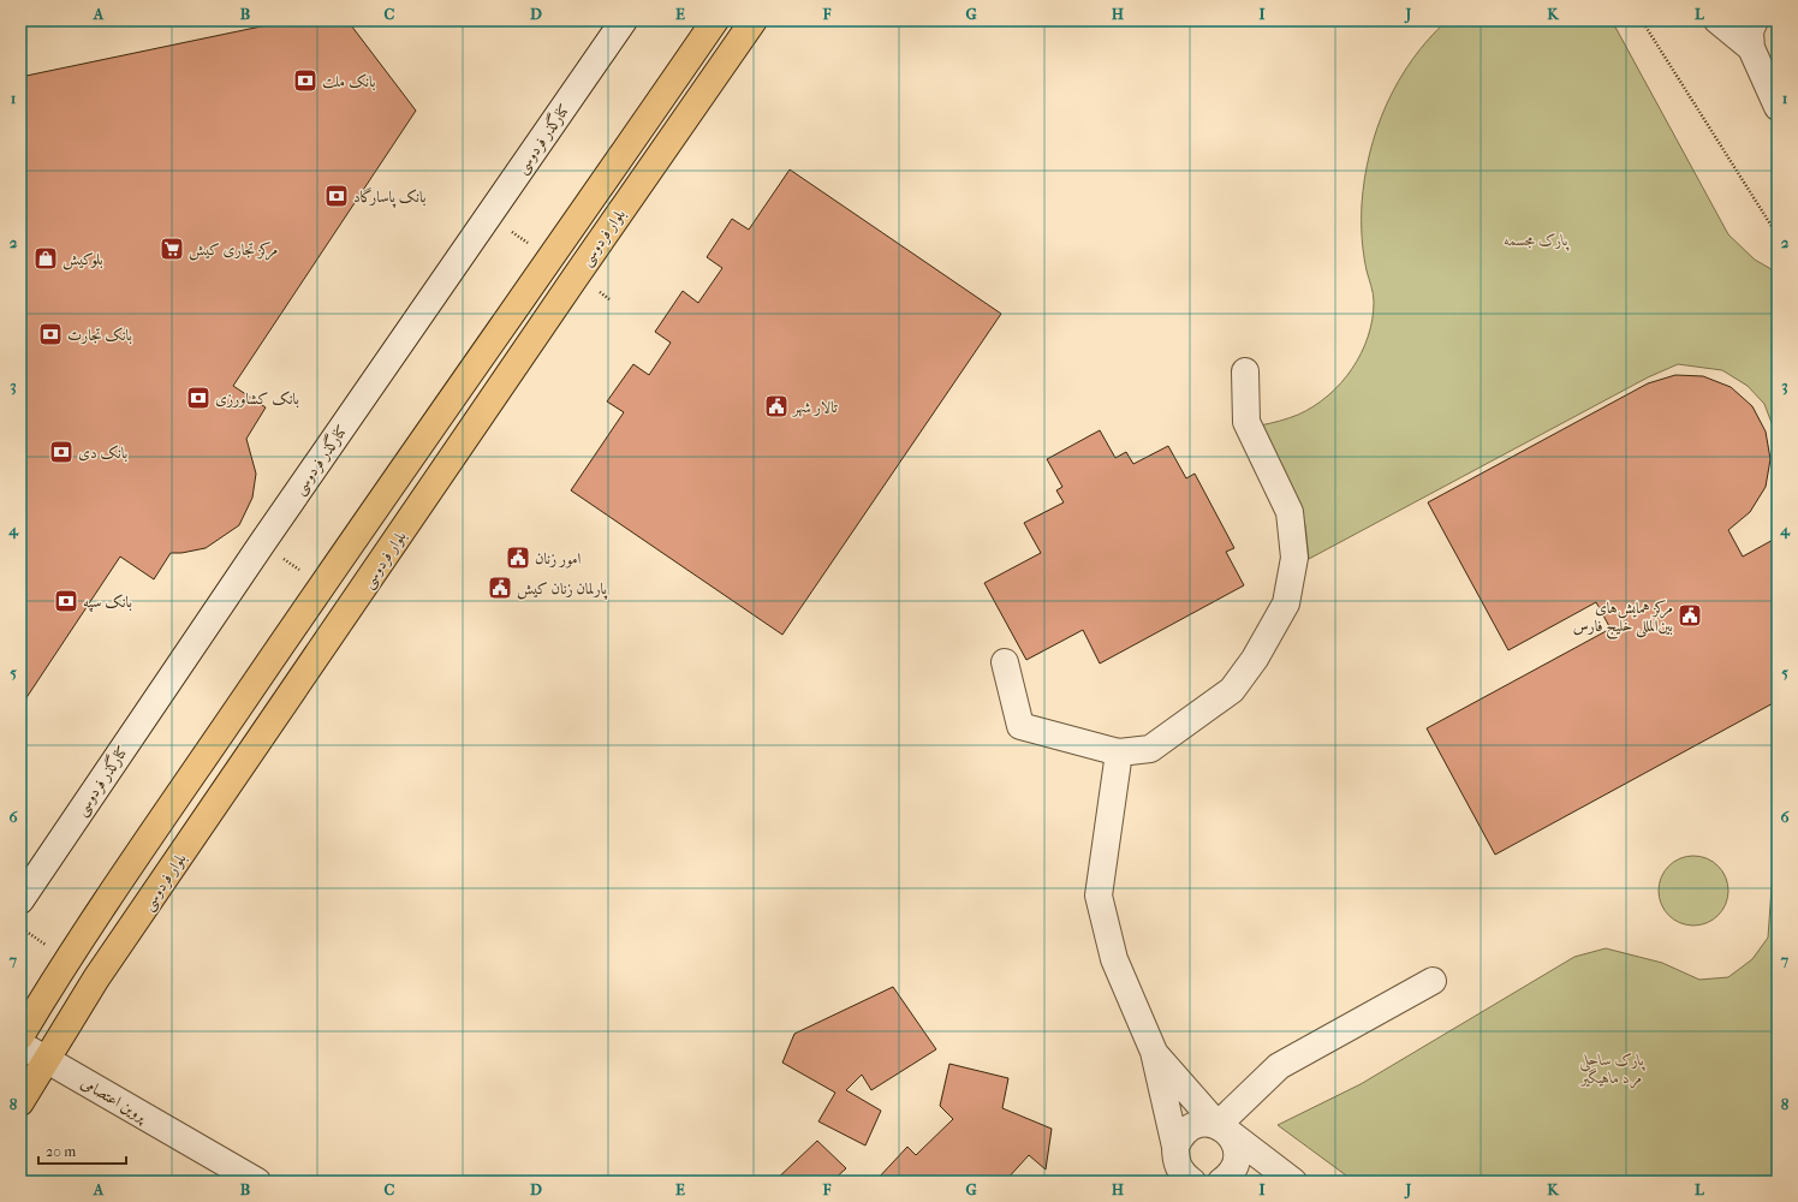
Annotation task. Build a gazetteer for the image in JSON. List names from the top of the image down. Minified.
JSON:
{"streets":{"main road":["بلوار فردوسی"],"street":["کنارگذر فردوسی","پروین اعتصامی"]},"crossings":[["بلوار فردوسی","پروین اعتصامی"]],"parks":["پارک مجسمه","پارک ساحلی مرد ماهیگیر"],"places":{"bank":["بانک ملت","بانک پاسارگاد","بانک تجارت","بانک کشاورزی","بانک دی","بانک سپه"],"supermarket":["مرکز تجاری کیش"],"shop":["بلوکیش"],"public building":["تالار شهر","امور زنان","پارلمان زنان کیش","مرکز همایش‌های بین‌المللی خلیج فارس"]},"scale_bar":"20 m","grid":{"columns":["A","B","C","D","E","F","G","H","I","J","K","L"],"rows":["1","2","3","4","5","6","7","8"]}}
